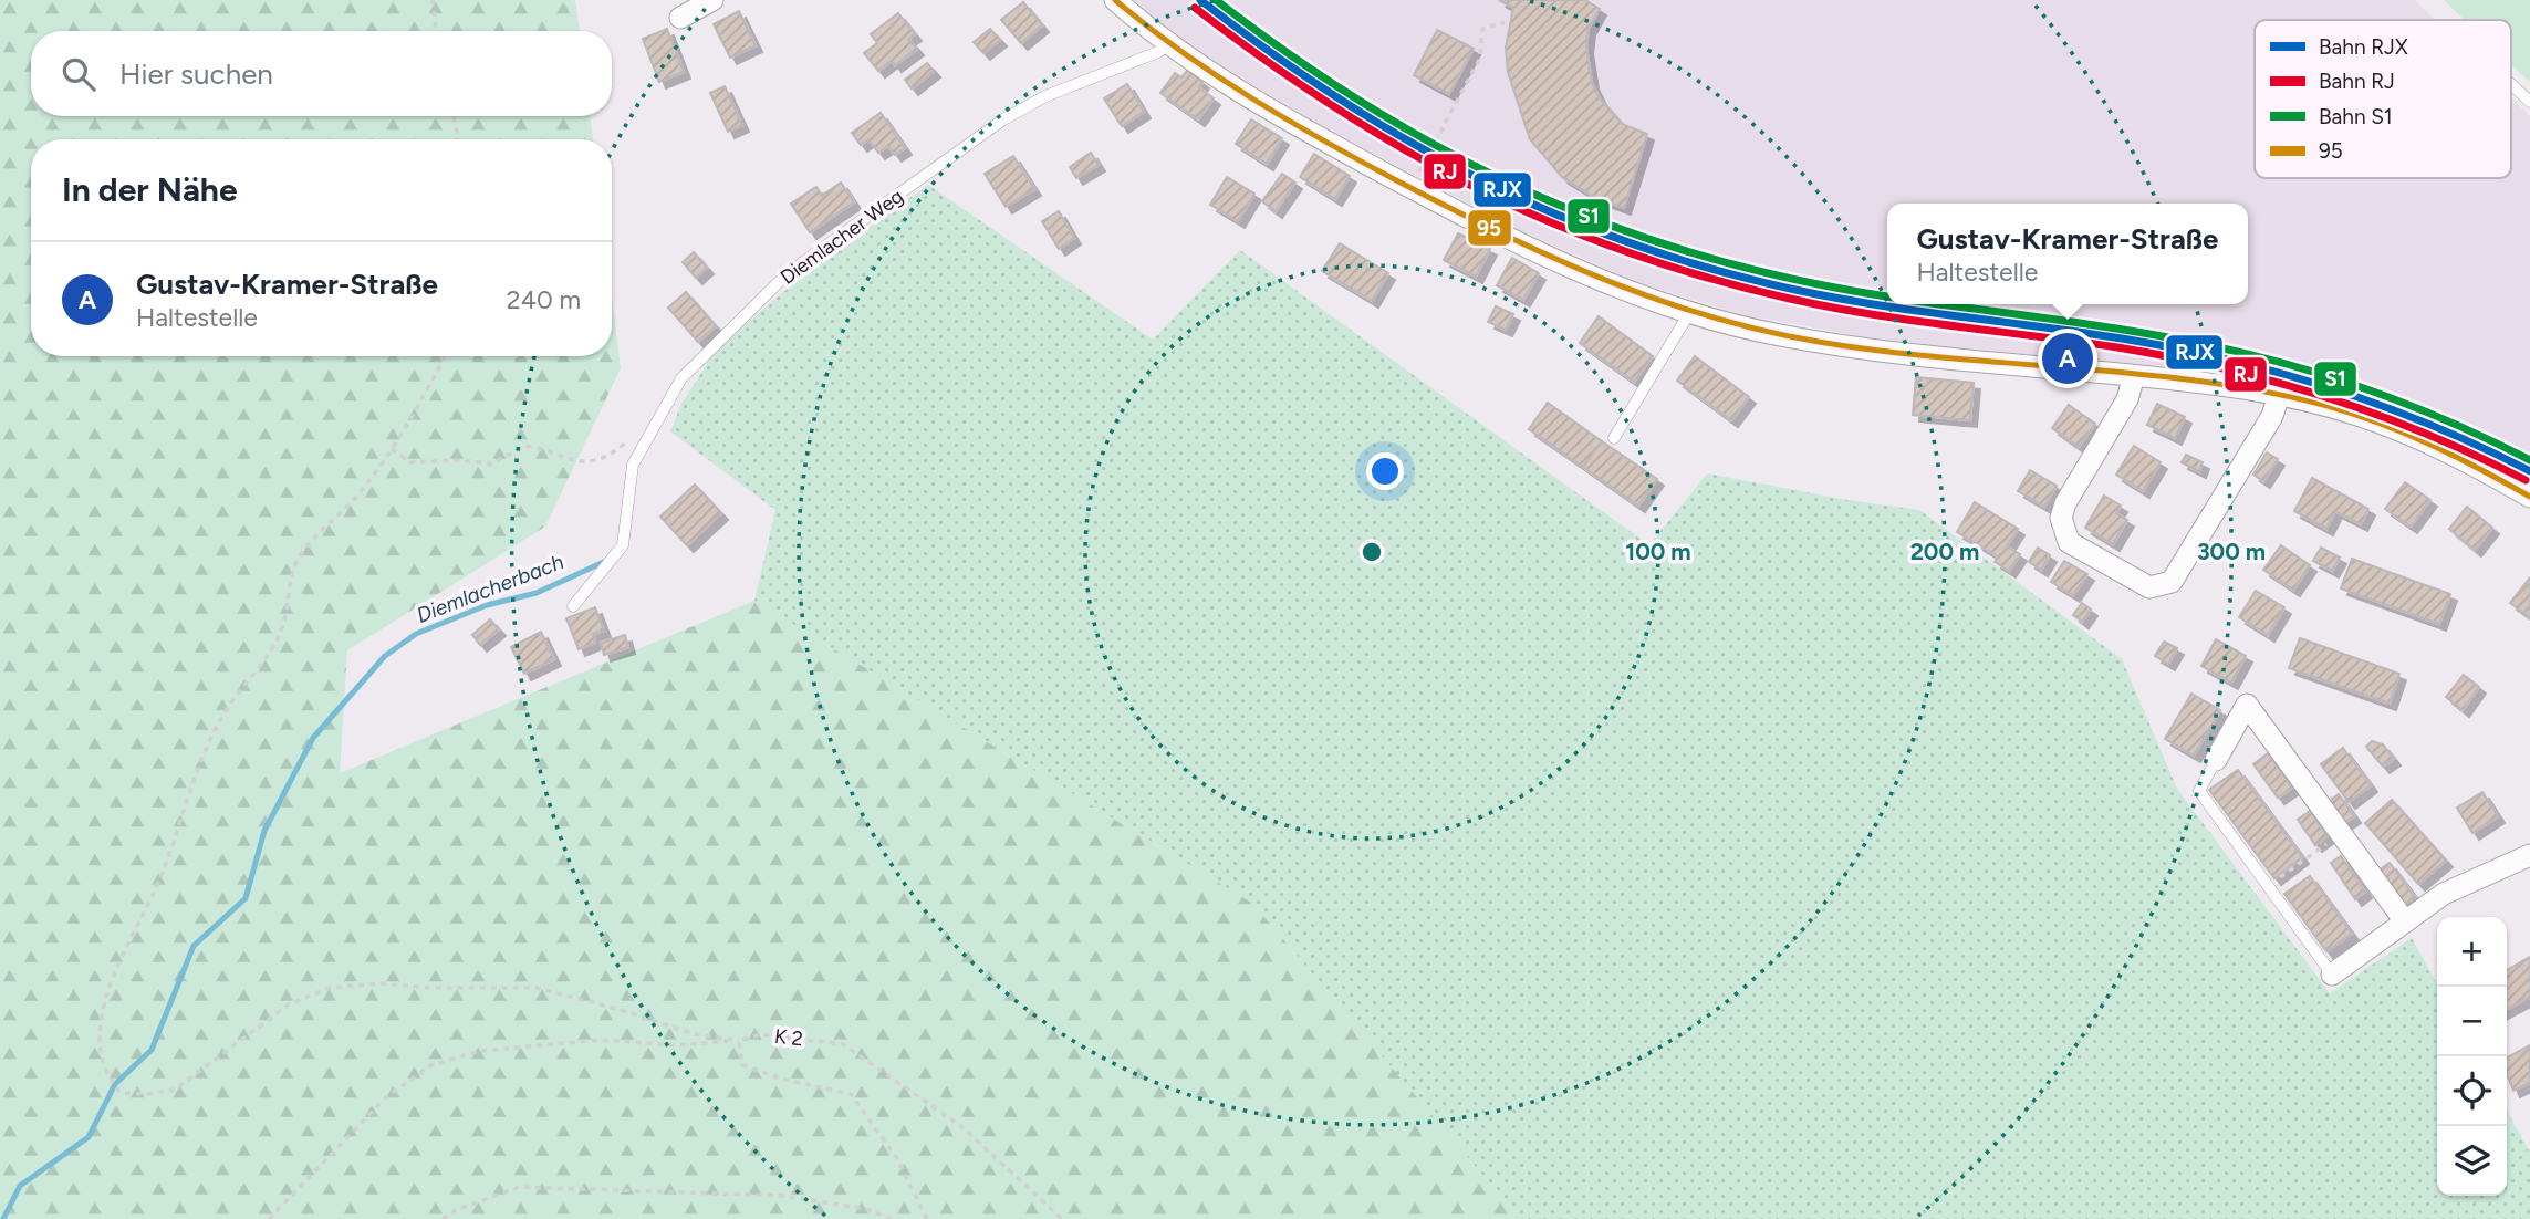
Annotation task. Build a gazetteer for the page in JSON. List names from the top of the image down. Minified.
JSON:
{"streets":{"lane":["Diemlacher Weg"],"path":["K 2"]},"water":["Diemlacherbach"],"lines":["rail line RJX","rail line S1","transit line 95","rail line RJ"],"legend":["Bahn RJX","Bahn RJ","Bahn S1","95"],"page":{"search":"Hier suchen","heading":"In der Nähe","popup":["Gustav-Kramer-Straße","Haltestelle"],"list":[{"mark":"A","name":"Gustav-Kramer-Straße","note":"Haltestelle","value":"240 m"}],"pins":"A","map_buttons":["+","−"]},"rings":["100 m","200 m","300 m"]}
